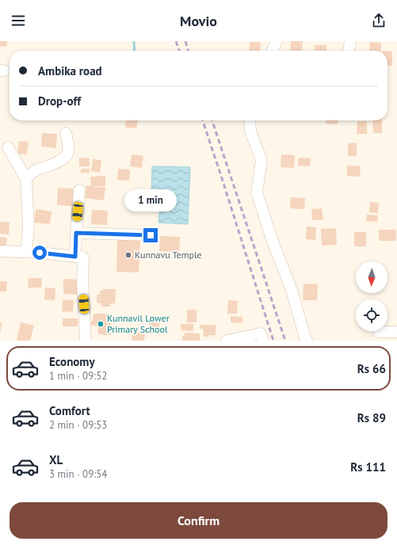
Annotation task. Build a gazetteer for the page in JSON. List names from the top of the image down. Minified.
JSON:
{"places":["Kunnavu Temple","Kunnavil Lower Primary School"],"north":"bottom","page":{"header":"Movio","banner":["Ambika road","Drop-off"],"bubble":"1 min","list":[{"name":"Economy","note":"1 min · 09:52","value":"Rs 66"},{"name":"Comfort","note":"2 min · 09:53","value":"Rs 89"},{"name":"XL","note":"3 min · 09:54","value":"Rs 111"}],"buttons":"Confirm"}}
